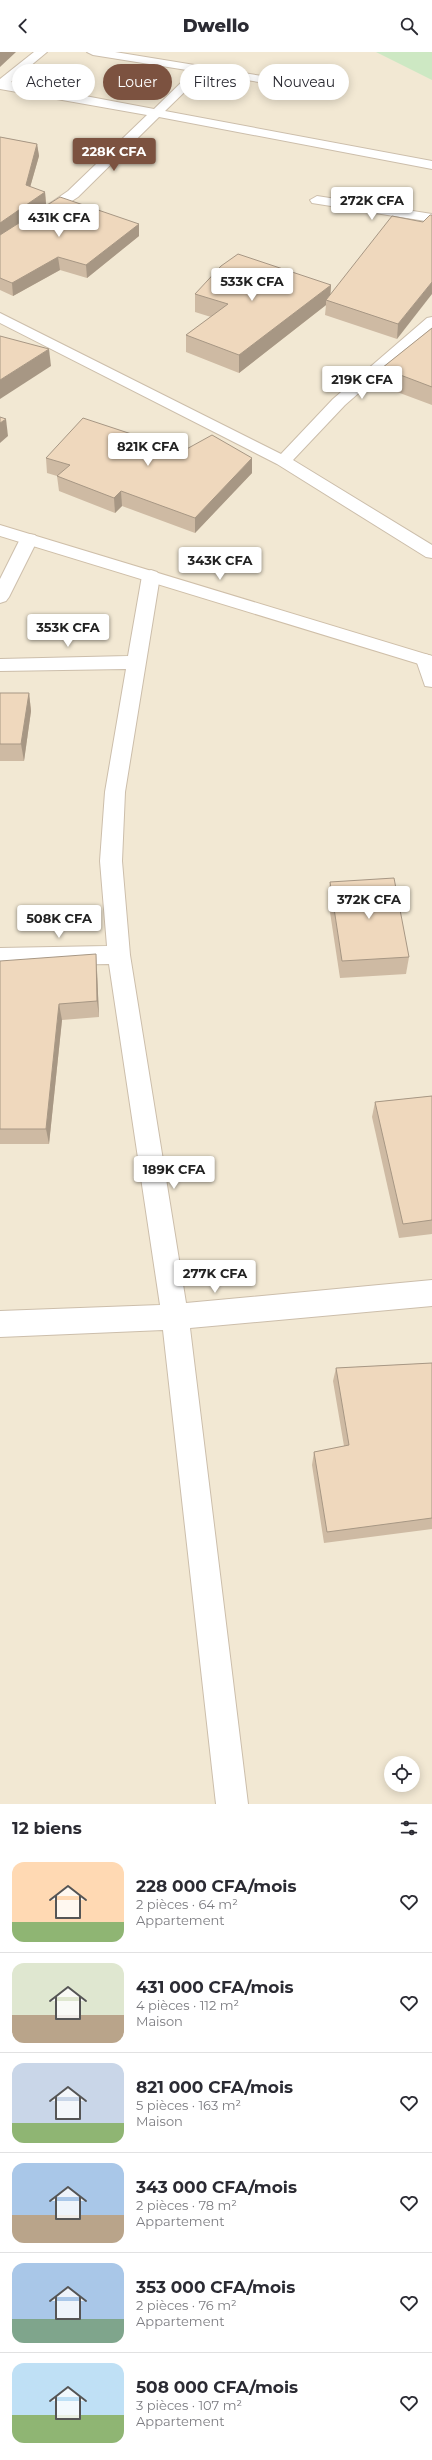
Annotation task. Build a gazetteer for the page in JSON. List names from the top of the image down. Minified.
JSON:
{"page":{"header":"Dwello","chip":["Acheter","Louer","Filtres","Nouveau"],"price":["228K CFA","272K CFA","431K CFA","533K CFA","219K CFA","821K CFA","343K CFA","353K CFA","372K CFA","508K CFA","189K CFA","277K CFA"],"heading":"12 biens","list":[{"name":"228 000 CFA/mois","note":"2 pièces · 64 m² · Appartement"},{"name":"431 000 CFA/mois","note":"4 pièces · 112 m² · Maison"},{"name":"821 000 CFA/mois","note":"5 pièces · 163 m² · Maison"},{"name":"343 000 CFA/mois","note":"2 pièces · 78 m² · Appartement"},{"name":"353 000 CFA/mois","note":"2 pièces · 76 m² · Appartement"},{"name":"508 000 CFA/mois","note":"3 pièces · 107 m² · Appartement"}]}}
